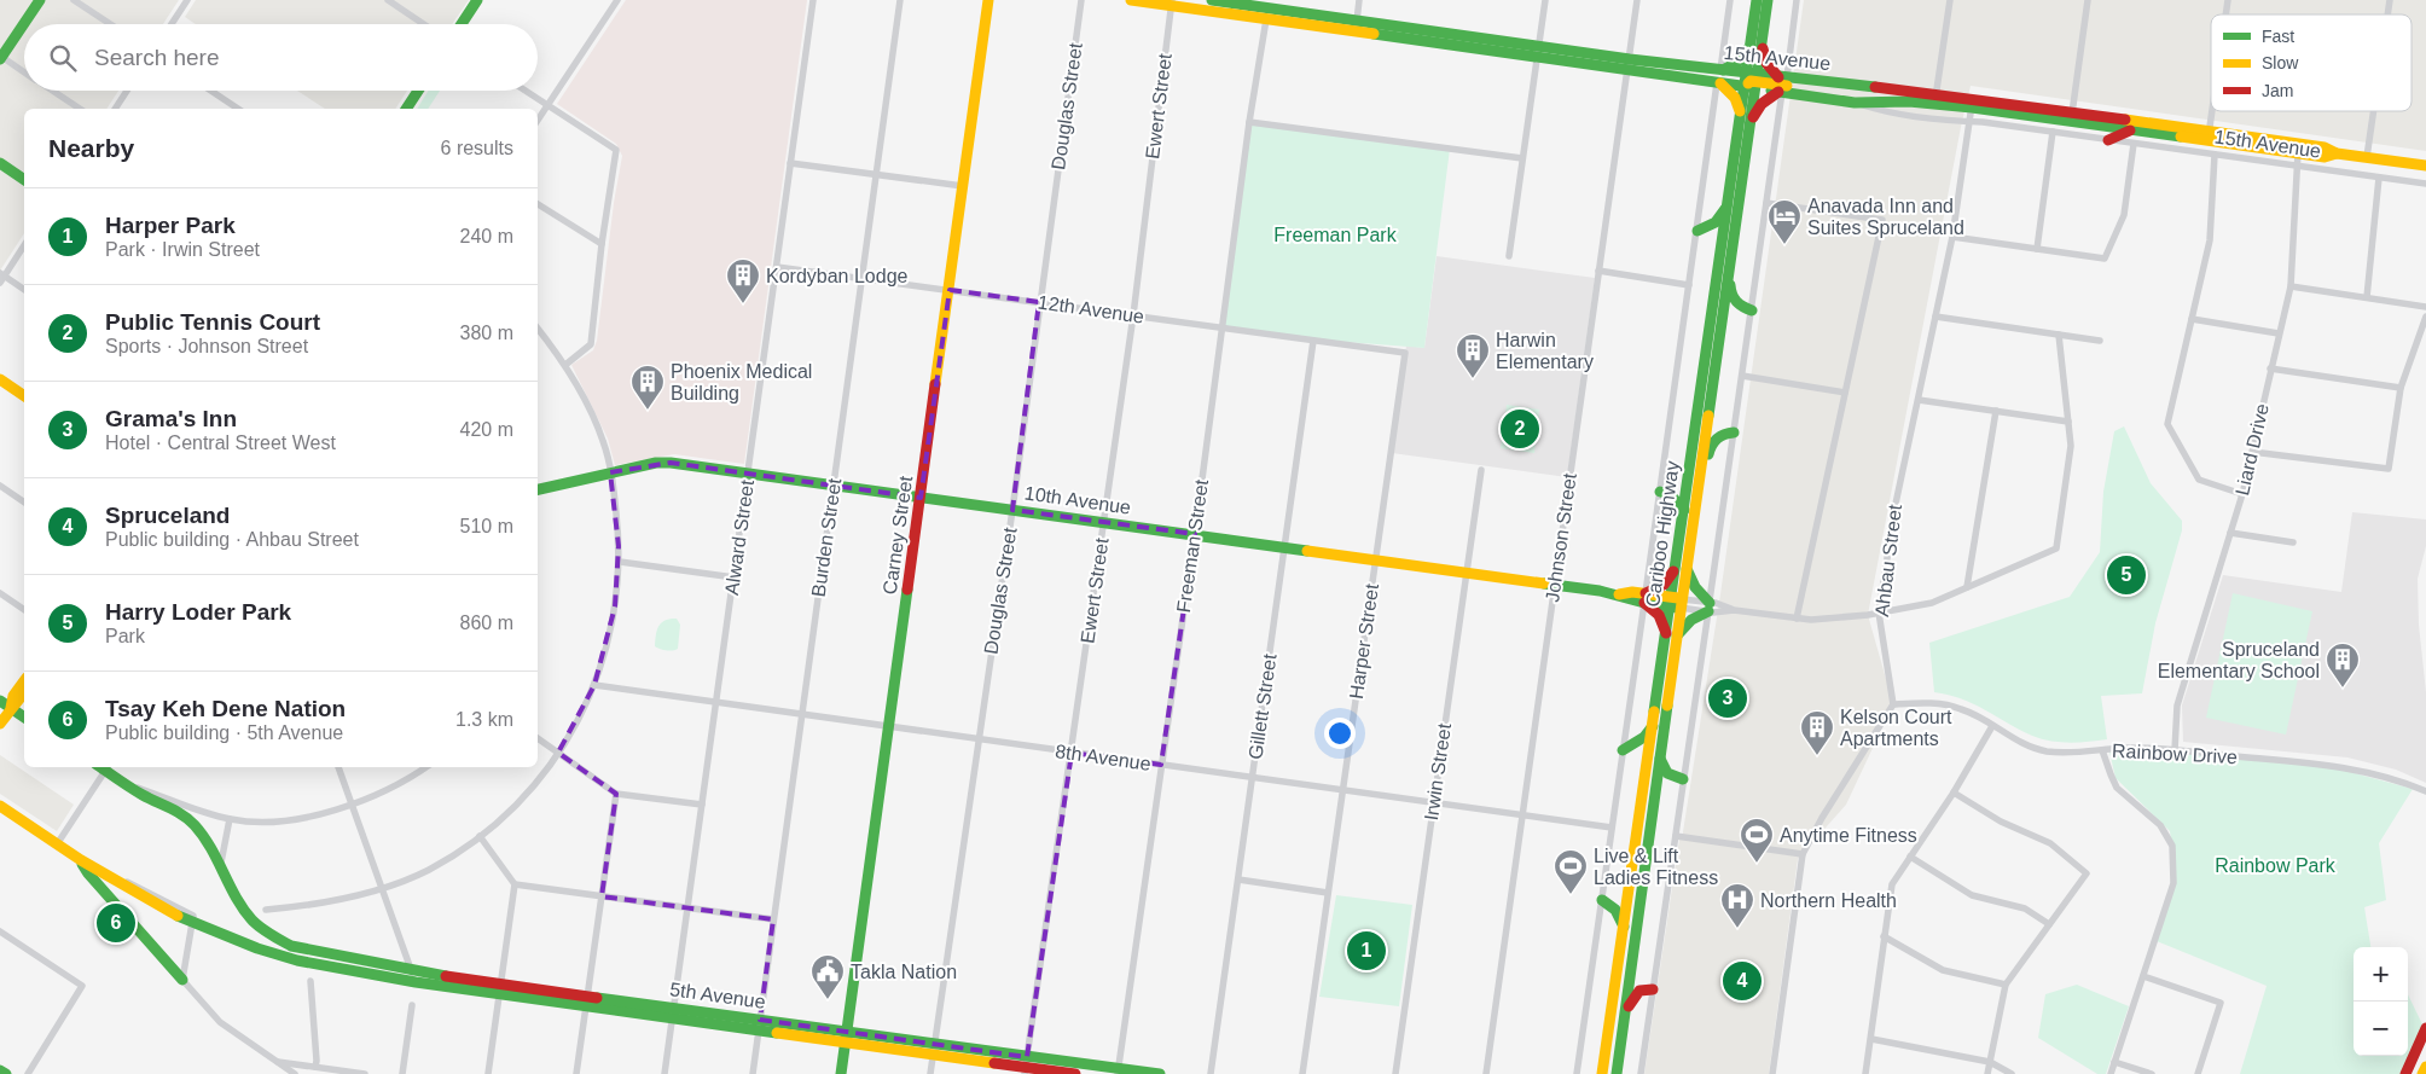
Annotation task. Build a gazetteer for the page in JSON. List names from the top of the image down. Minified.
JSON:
{"streets":{"main road":["15th Avenue","10th Avenue","Cariboo Highway","Carney Street","5th Avenue"],"street":["Douglas Street","Ewert Street","12th Avenue","Liard Drive","Alward Street","Burden Street","Johnson Street","Freeman Street","Ahbau Street","Harper Street","Gillett Street","Rainbow Drive","8th Avenue","Irwin Street"]},"crossings":[["15th Avenue","Ewert Street"],["15th Avenue","Liard Drive"],["15th Avenue","Cariboo Highway"],["15th Avenue","Johnson Street"],["15th Avenue","Freeman Street"],["15th Avenue","Ahbau Street"],["Douglas Street","12th Avenue"],["Douglas Street","10th Avenue"],["Douglas Street","8th Avenue"],["Douglas Street","5th Avenue"],["Ewert Street","12th Avenue"],["Ewert Street","10th Avenue"],["Ewert Street","8th Avenue"],["Ewert Street","5th Avenue"],["12th Avenue","Carney Street"],["12th Avenue","Alward Street"],["12th Avenue","Burden Street"],["12th Avenue","Freeman Street"],["12th Avenue","Harper Street"],["12th Avenue","Gillett Street"],["Liard Drive","Rainbow Drive"],["10th Avenue","Cariboo Highway"],["10th Avenue","Carney Street"],["10th Avenue","Alward Street"],["10th Avenue","Burden Street"],["10th Avenue","Johnson Street"],["10th Avenue","Freeman Street"],["10th Avenue","Ahbau Street"],["10th Avenue","Harper Street"],["10th Avenue","Gillett Street"],["10th Avenue","Irwin Street"],["Carney Street","8th Avenue"],["Carney Street","5th Avenue"],["Alward Street","8th Avenue"],["Alward Street","5th Avenue"],["Burden Street","8th Avenue"],["Burden Street","5th Avenue"],["Johnson Street","8th Avenue"],["Freeman Street","8th Avenue"],["Freeman Street","5th Avenue"],["Ahbau Street","Rainbow Drive"],["Harper Street","8th Avenue"],["Gillett Street","8th Avenue"],["8th Avenue","Irwin Street"]],"parks":["Freeman Park","Rainbow Park"],"places":{"hotel":["Anavada Inn and Suites Spruceland"],"building":["Kordyban Lodge","Harwin Elementary","Phoenix Medical Building","Spruceland Elementary School","Kelson Court Apartments"],"sports":["Anytime Fitness","Live & Lift Ladies Fitness"],"hospital":["Northern Health"],"public building":["Takla Nation"]},"legend":["Fast","Slow","Jam"],"page":{"search":"Search here","heading":["Nearby","6 results"],"list":[{"mark":"1","name":"Harper Park","note":"Park · Irwin Street","value":"240 m"},{"mark":"2","name":"Public Tennis Court","note":"Sports · Johnson Street","value":"380 m"},{"mark":"3","name":"Grama's Inn","note":"Hotel · Central Street West","value":"420 m"},{"mark":"4","name":"Spruceland","note":"Public building · Ahbau Street","value":"510 m"},{"mark":"5","name":"Harry Loder Park","note":"Park","value":"860 m"},{"mark":"6","name":"Tsay Keh Dene Nation","note":"Public building · 5th Avenue","value":"1.3 km"}],"pins":["2","5","3","6","1","4"],"map_buttons":["+","−"]}}
